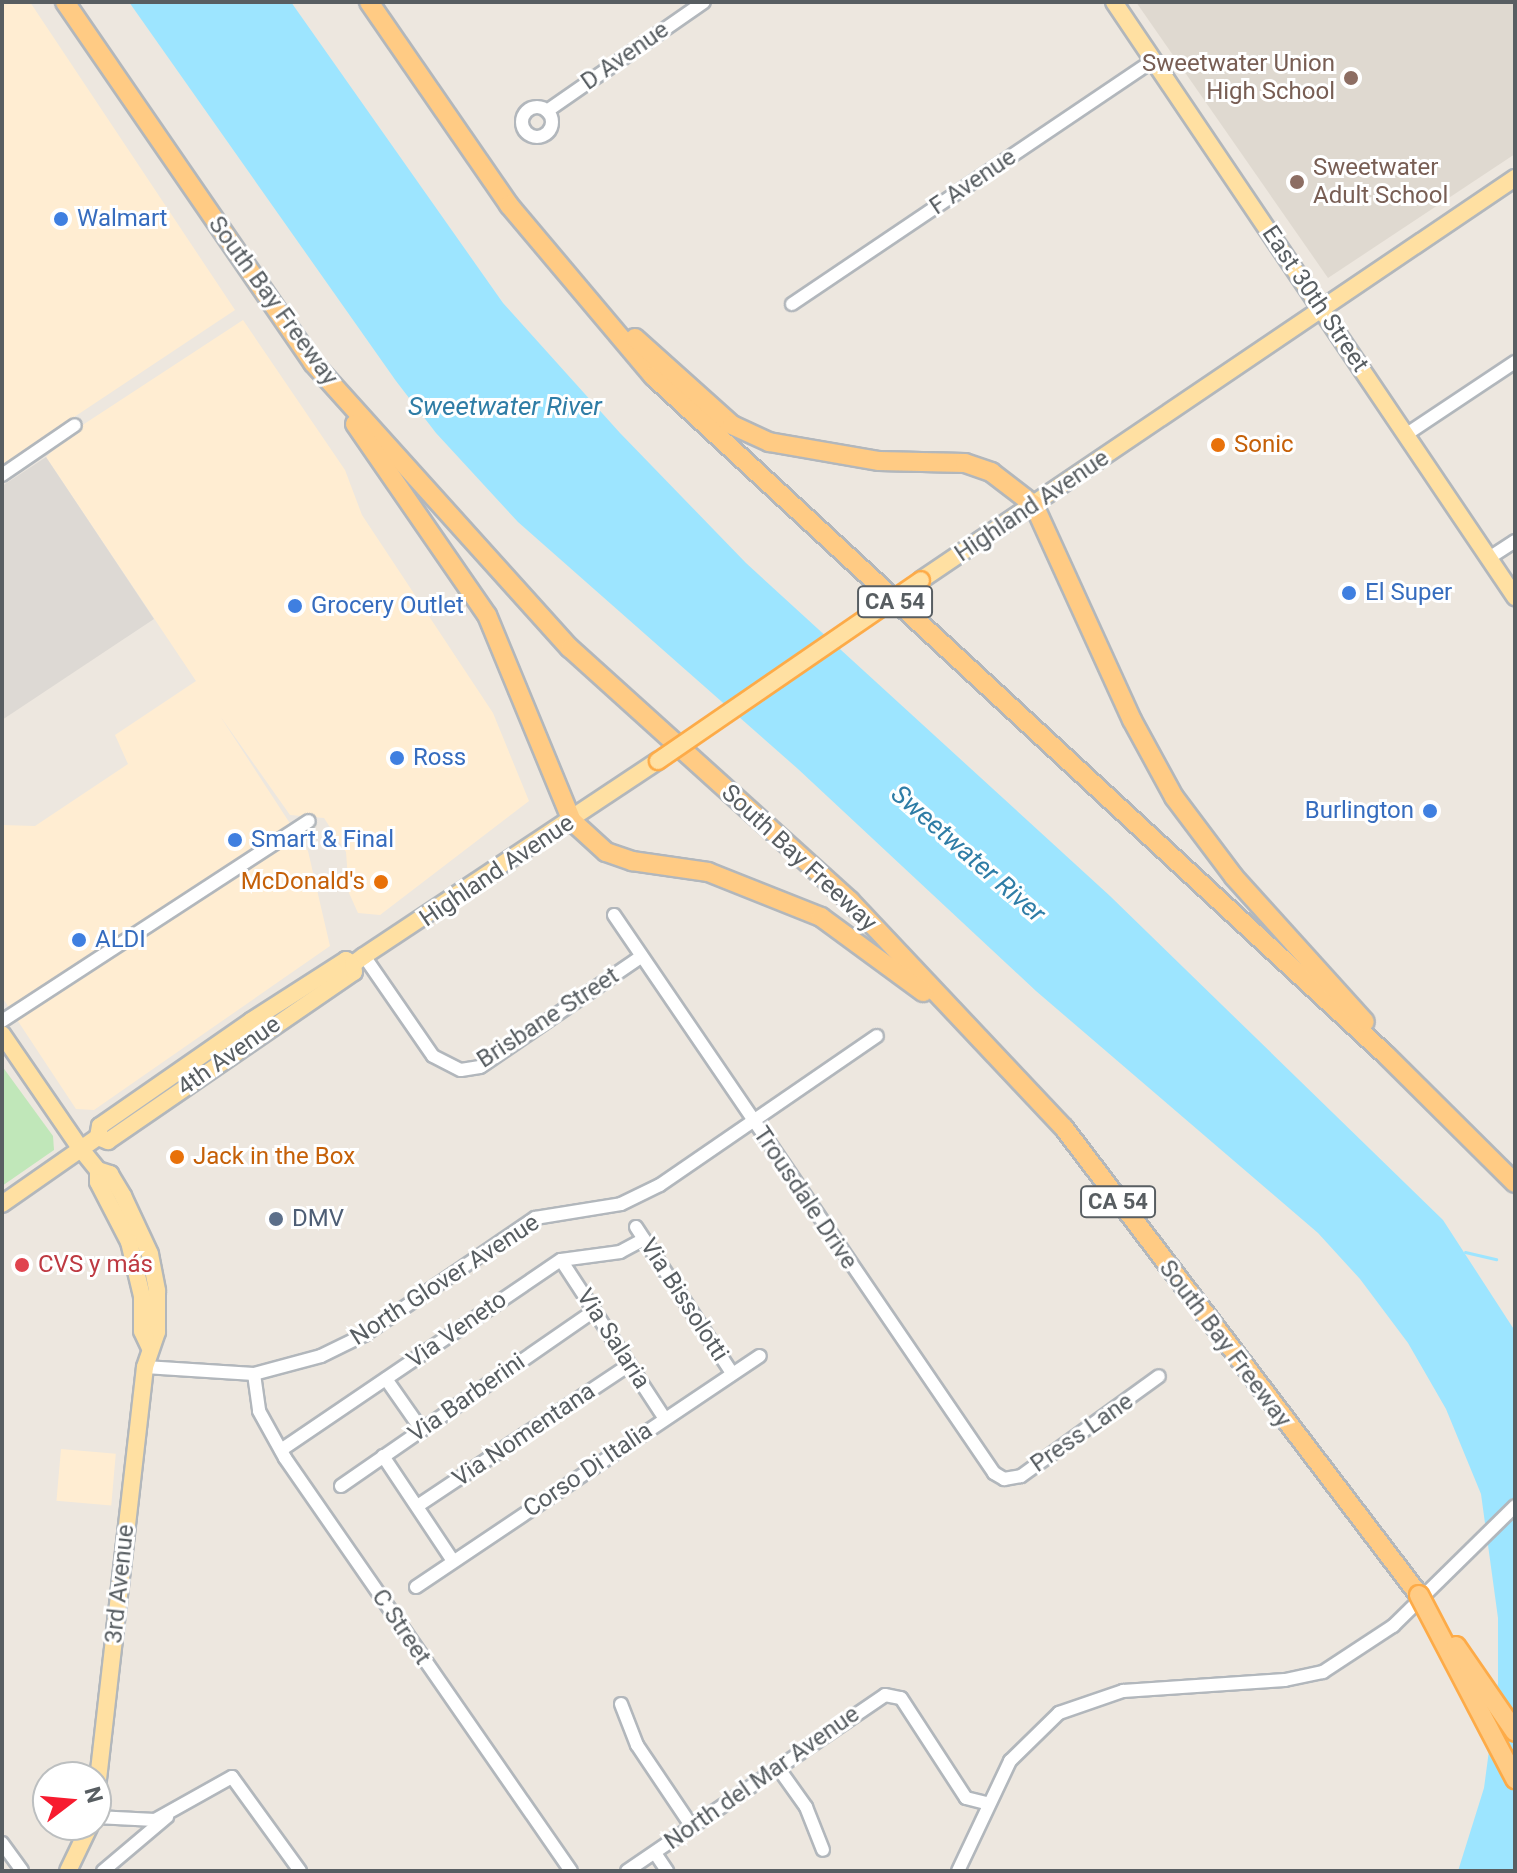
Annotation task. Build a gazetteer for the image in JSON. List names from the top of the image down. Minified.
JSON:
{"streets":{"highway":["South Bay Freeway","CA 54"],"main road":["East 30th Street","Highland Avenue","4th Avenue","3rd Avenue"],"street":["D Avenue","F Avenue","Brisbane Street","Trousdale Drive","North Glover Avenue","Via Bissolotti","Via Veneto","Via Salaria","Via Barberini","Press Lane","Via Nomentana","Corso Di Italia","C Street","North del Mar Avenue"]},"crossings":[["F Avenue","East 30th Street"],["East 30th Street","Highland Avenue"],["Highland Avenue","4th Avenue"],["Brisbane Street","4th Avenue"],["Brisbane Street","Trousdale Drive"],["Trousdale Drive","North Glover Avenue"],["Trousdale Drive","Press Lane"],["North Glover Avenue","3rd Avenue"],["North Glover Avenue","C Street"],["Via Bissolotti","Via Veneto"],["Via Bissolotti","Corso Di Italia"],["Via Veneto","Via Salaria"],["Via Veneto","C Street"],["Via Salaria","Via Barberini"],["Via Salaria","Via Nomentana"],["Via Salaria","Corso Di Italia"]],"water":["Sweetwater River"],"places":["Sweetwater Union High School","Sweetwater Adult School","Walmart","Sonic","El Super","Grocery Outlet","Ross","Burlington","Smart & Final","McDonald's","ALDI","Jack in the Box","DMV","CVS y más"],"north":"right"}
